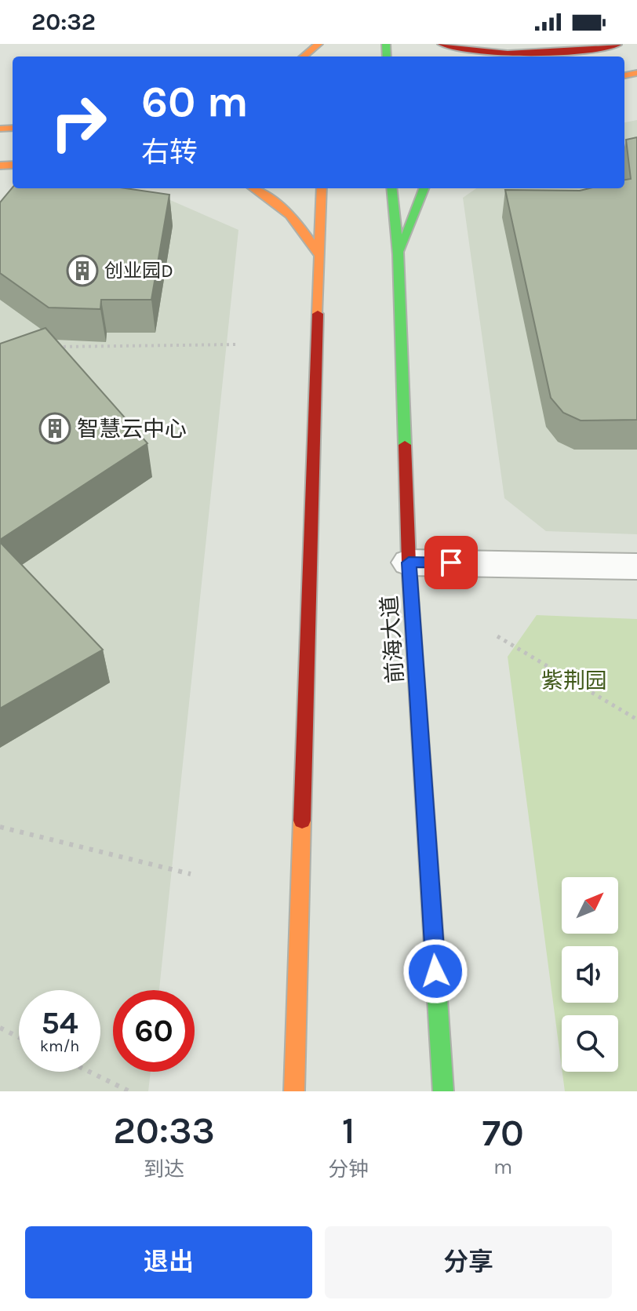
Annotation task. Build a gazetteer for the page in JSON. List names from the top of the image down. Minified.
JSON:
{"streets":{"main road":["前海大道"]},"parks":["紫荆园"],"places":{"building":["创业园D","智慧云中心"]},"north":"top right","page":{"status":"20:32","turn":["60 m","右转"],"speed":"54 km/h","limit":"60","eta":["20:33","到达","1","分钟","70","m"],"buttons":["退出","分享"]}}
